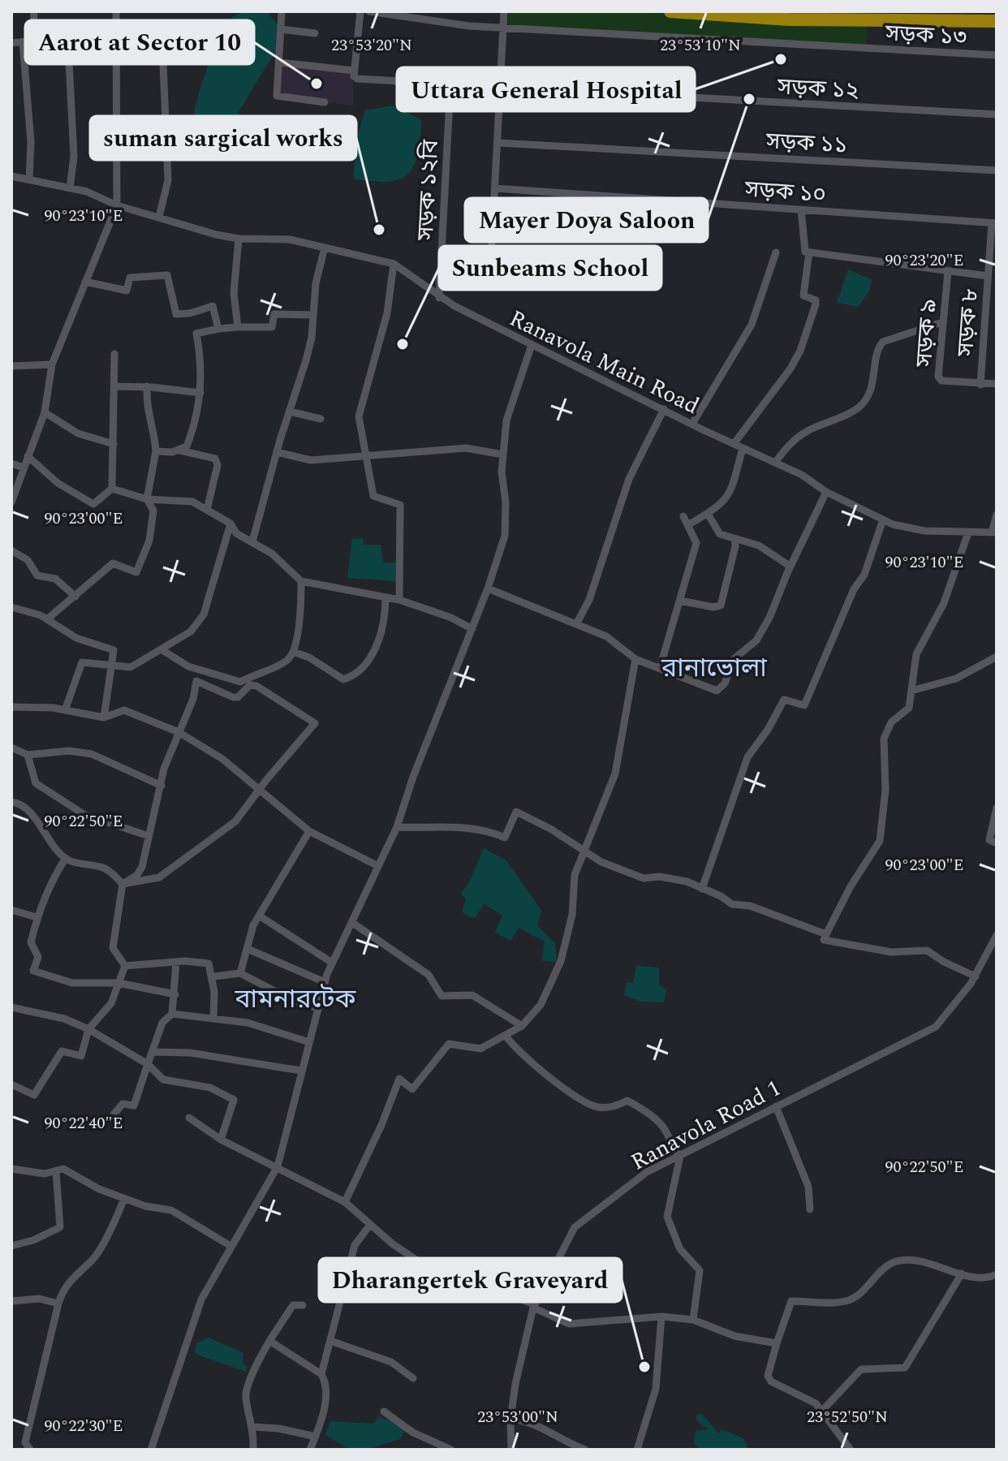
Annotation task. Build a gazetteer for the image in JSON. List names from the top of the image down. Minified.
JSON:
{"streets":{"street":["সড়ক ১৩","সড়ক ১২","সড়ক ১১","সড়ক ১২বি","সড়ক ১০","সড়ক ৮","সড়ক ৯","Ranavola Main Road","Ranavola Road 1"]},"crossings":[["সড়ক ১২","সড়ক ১২বি"],["সড়ক ১২বি","Ranavola Main Road"],["সড়ক ১০","সড়ক ৮"],["সড়ক ৮","সড়ক ৯"]],"districts":["রানাভোলা","বামনারটেক"],"places":["Uttara General Hospital","Aarot at Sector 10","Mayer Doya Saloon","suman sargical works","Sunbeams School","Dharangertek Graveyard"],"coordinates":["23°53'20\"N","23°53'10\"N","90°23'10\"E","90°23'20\"E","90°23'00\"E","90°22'50\"E","90°22'40\"E","23°53'00\"N","23°52'50\"N","90°22'30\"E"]}
